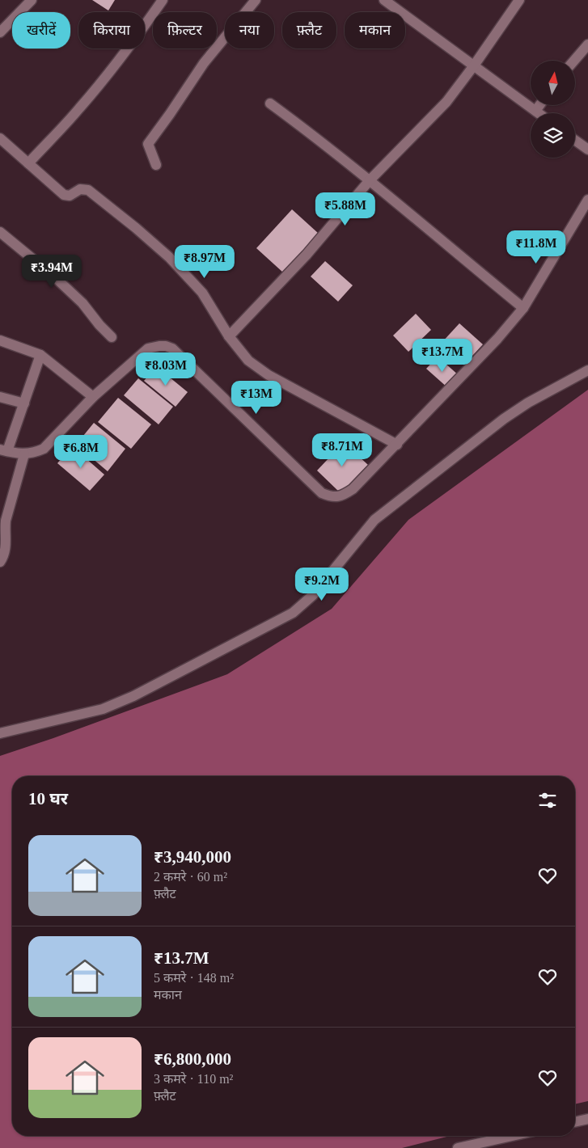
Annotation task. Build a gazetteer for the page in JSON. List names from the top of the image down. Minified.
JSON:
{"north":"top","page":{"chip":["खरीदें","किराया","फ़िल्टर","नया","फ़्लैट","मकान"],"price":["₹5.88M","₹11.8M","₹8.97M","₹3.94M","₹13.7M","₹8.03M","₹13M","₹8.71M","₹6.8M","₹9.2M"],"heading":"10 घर","list":[{"name":"₹3,940,000","note":"2 कमरे · 60 m² · फ़्लैट"},{"name":"₹13.7M","note":"5 कमरे · 148 m² · मकान"},{"name":"₹6,800,000","note":"3 कमरे · 110 m² · फ़्लैट"}]}}
